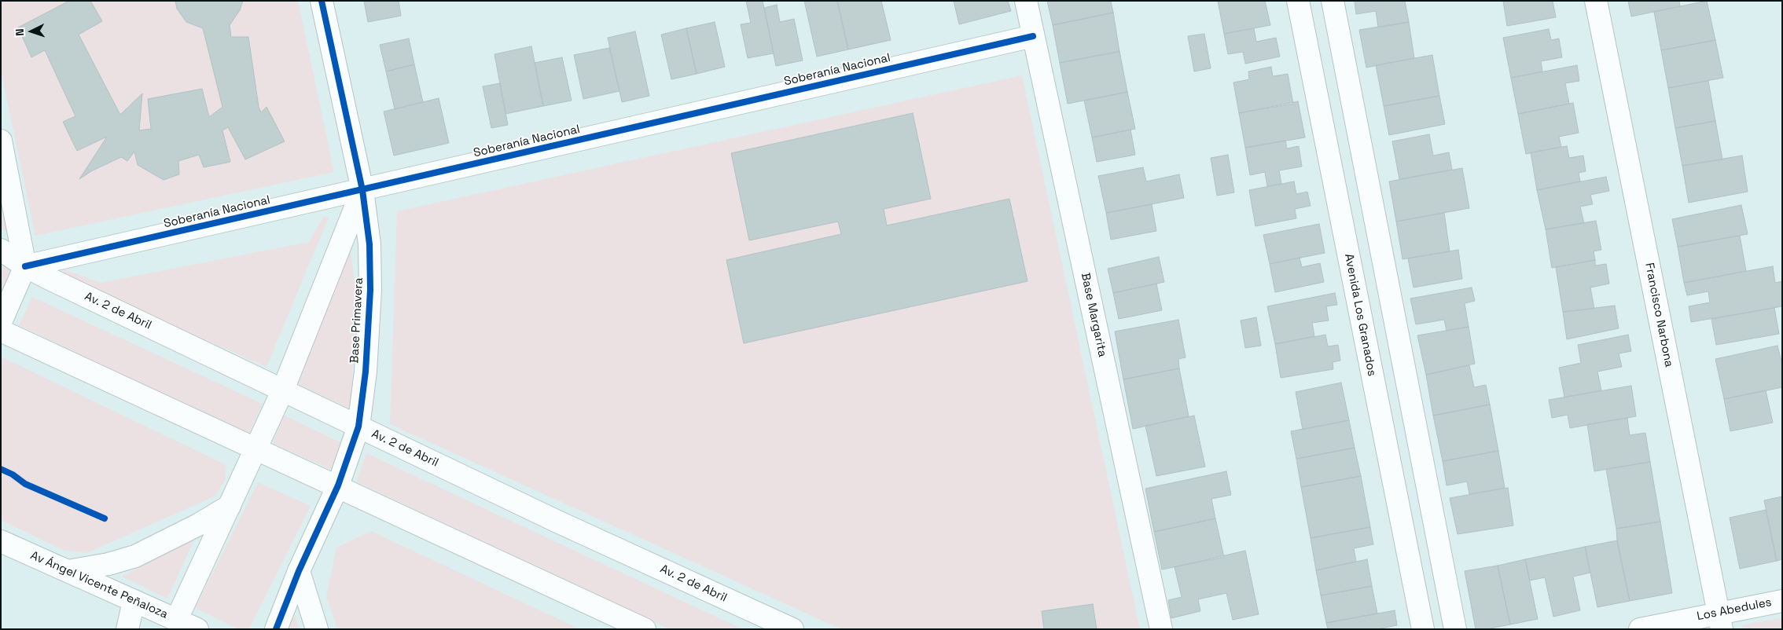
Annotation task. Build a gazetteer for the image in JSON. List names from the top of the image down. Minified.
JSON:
{"streets":{"street":["Soberanía Nacional","Av. 2 de Abril","Base Margarita","Avenida Los Granados","Francisco Narbona","Base Primavera","Av Ángel Vicente Peñaloza","Los Abedules"]},"crossings":[["Soberanía Nacional","Av. 2 de Abril"],["Soberanía Nacional","Base Margarita"],["Soberanía Nacional","Base Primavera"],["Av. 2 de Abril","Base Primavera"],["Francisco Narbona","Los Abedules"]],"north":"left"}
